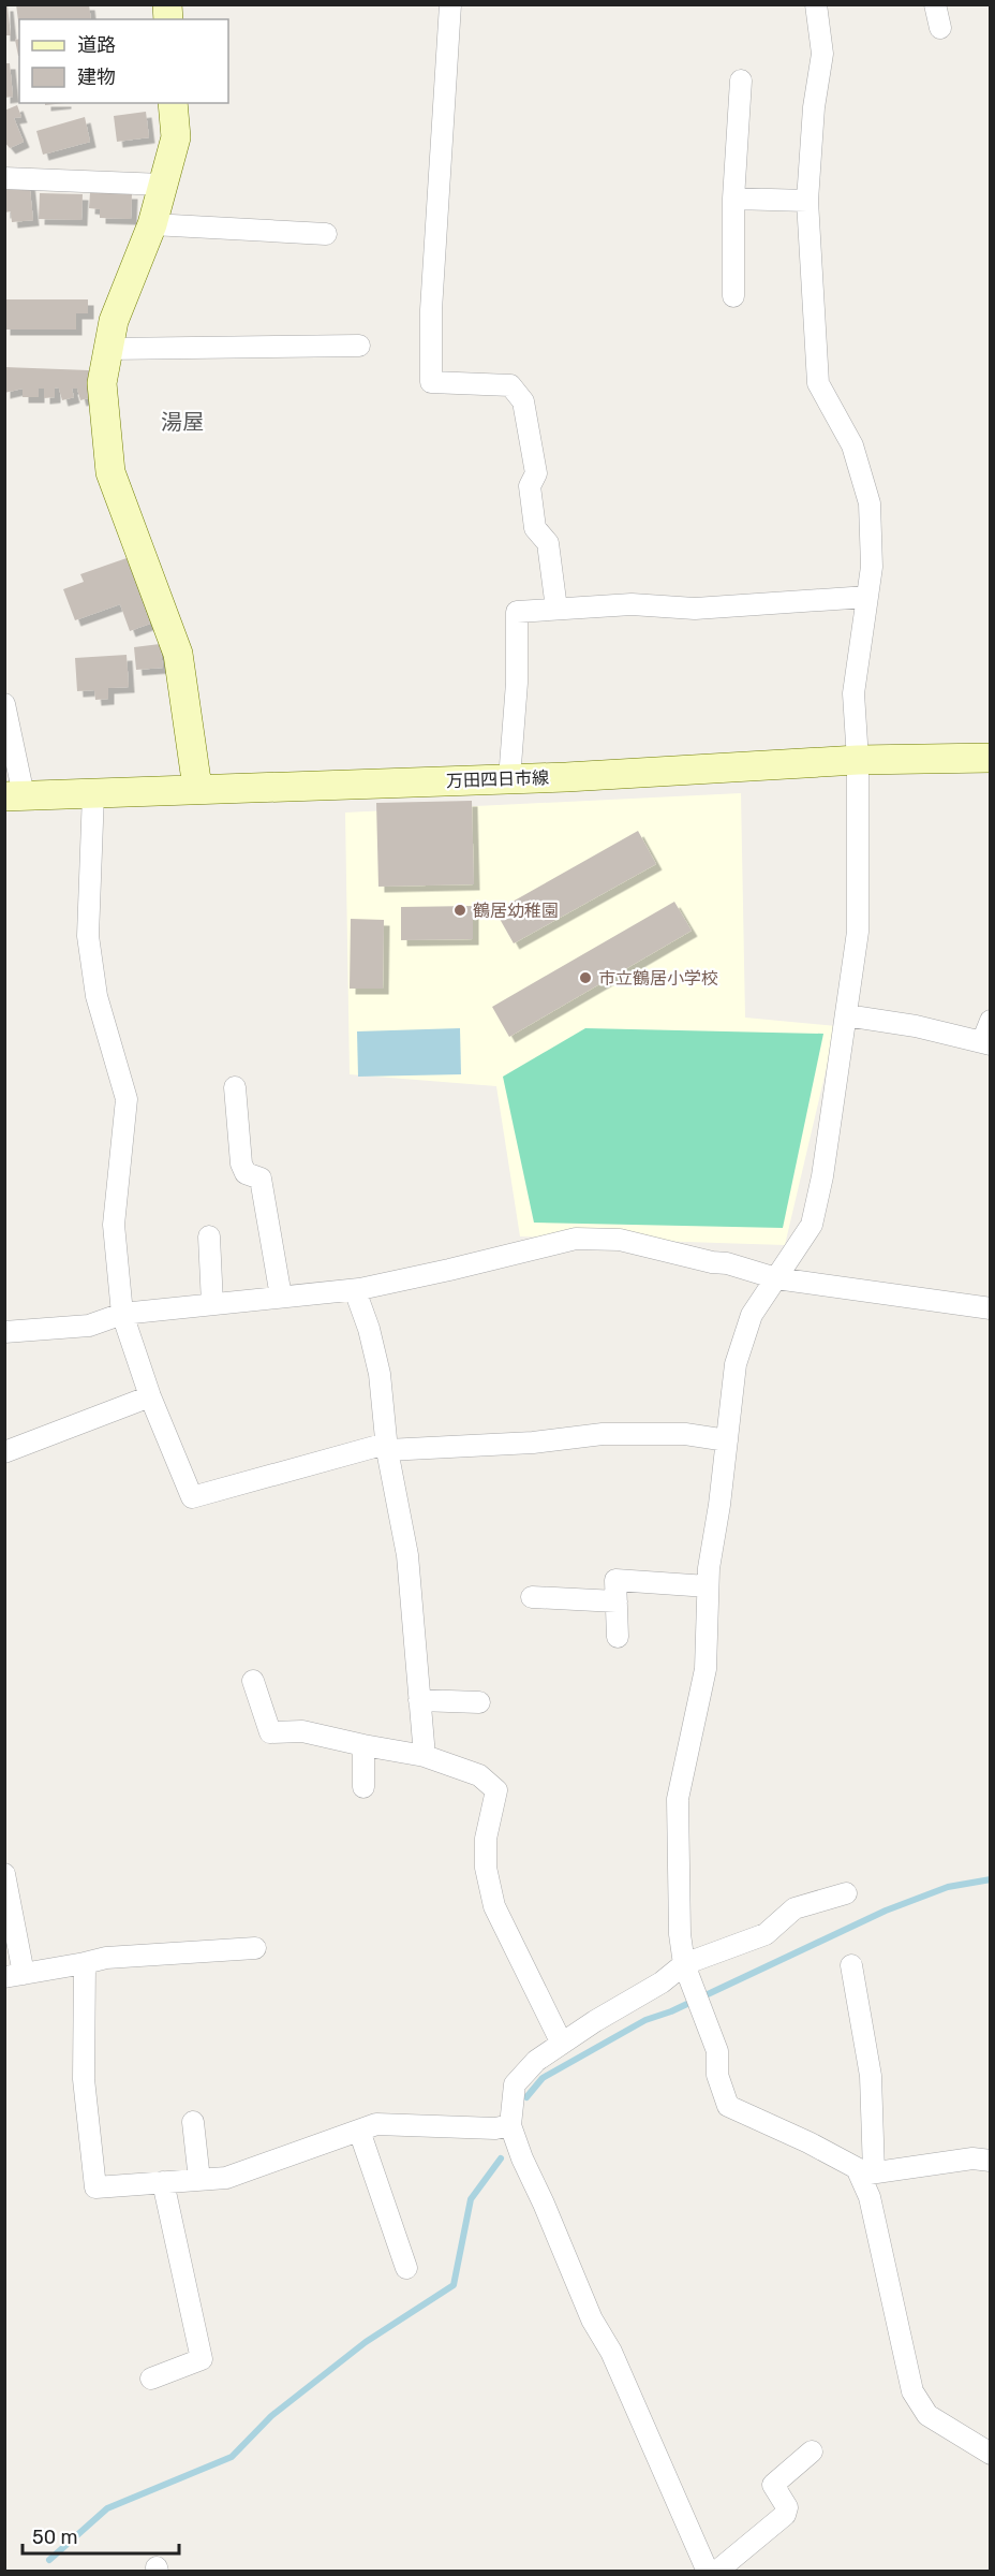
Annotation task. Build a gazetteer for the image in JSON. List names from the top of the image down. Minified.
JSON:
{"streets":{"main road":["万田四日市線"]},"districts":["湯屋"],"places":["鶴居幼稚園","市立鶴居小学校"],"legend":["道路","建物"],"scale_bar":"50 m"}
